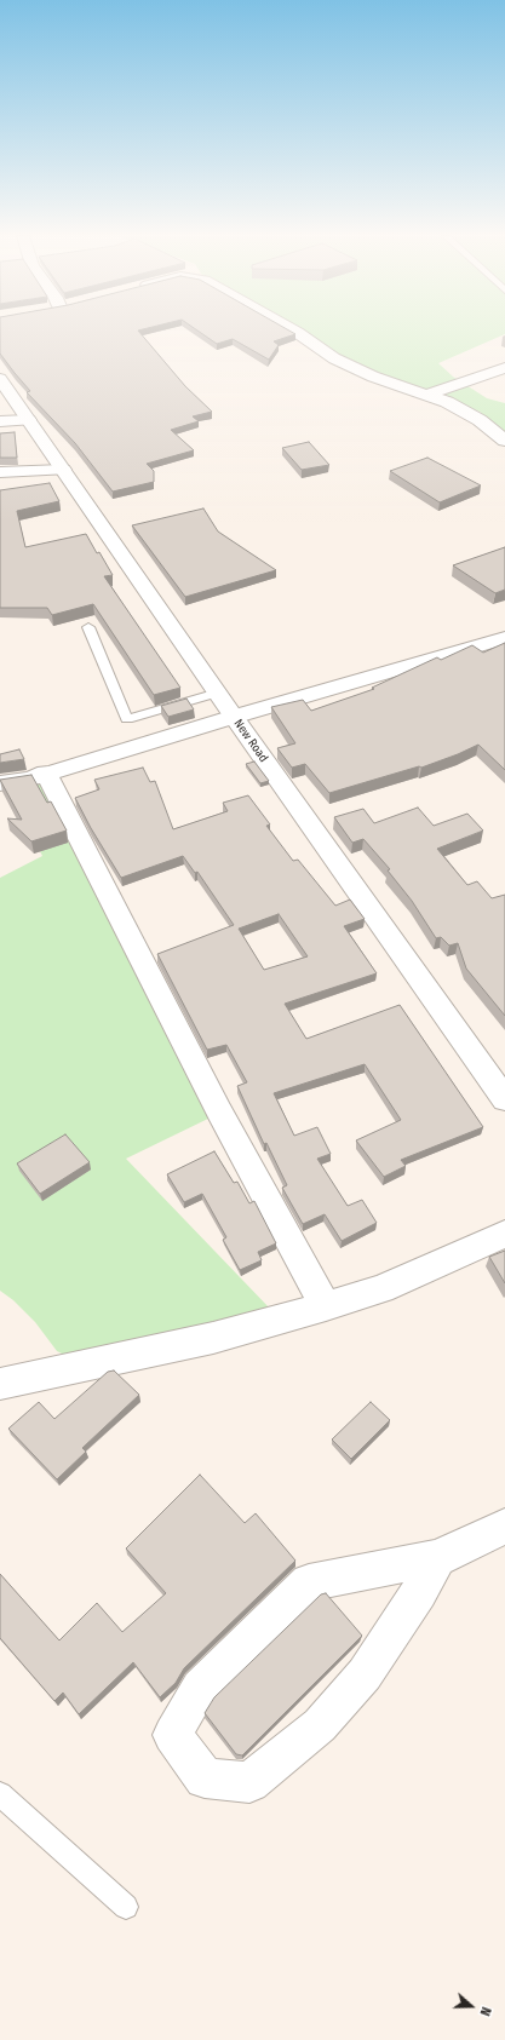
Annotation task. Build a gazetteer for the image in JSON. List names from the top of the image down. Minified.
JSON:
{"streets":{"street":["New Road"]},"north":"right"}
